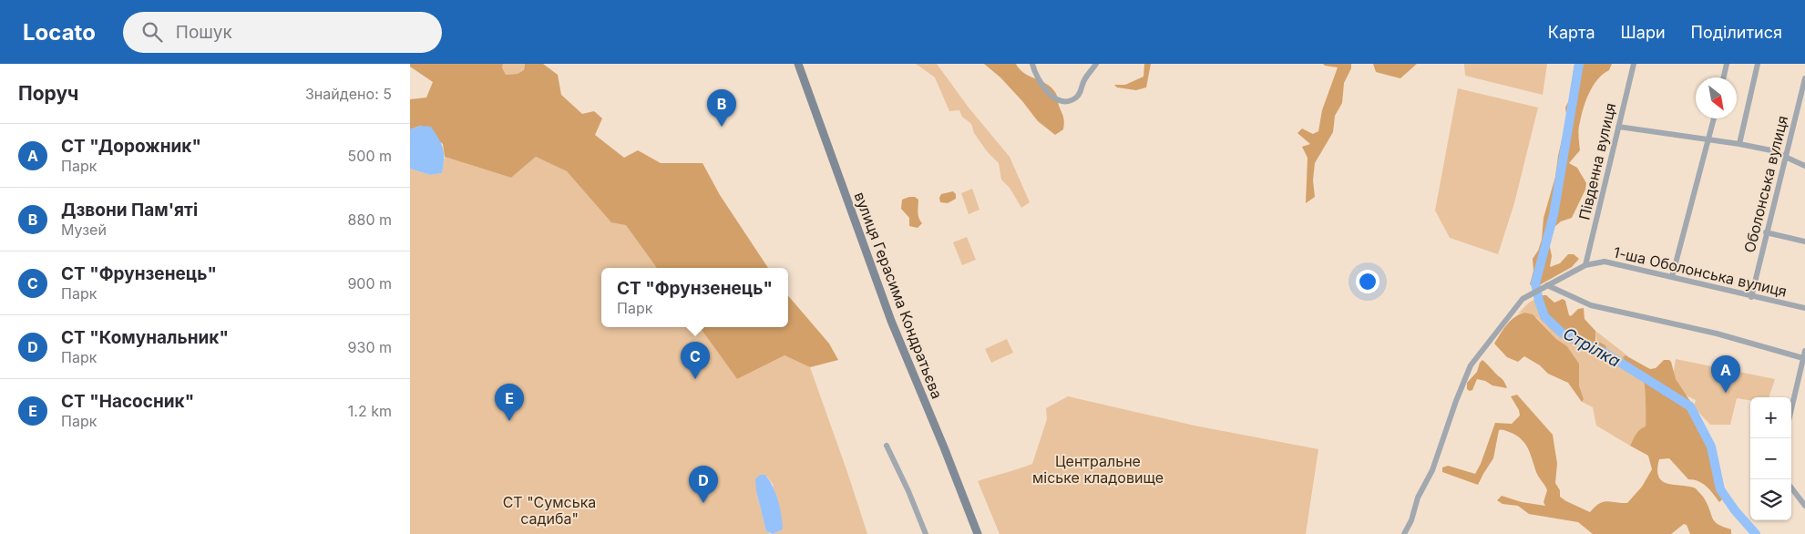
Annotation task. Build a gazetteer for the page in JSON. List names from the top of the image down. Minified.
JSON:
{"streets":{"main road":["вулиця Герасима Кондратьєва"],"street":["Південна вулиця","Оболонська вулиця","1-ша Оболонська вулиця"]},"crossings":[["Південна вулиця","1-ша Оболонська вулиця"],["Оболонська вулиця","1-ша Оболонська вулиця"]],"water":["Стрілка"],"parks":["Центральне міське кладовище","СТ \"Сумська садиба\""],"north":"bottom right","page":{"header":"Locato","search":"Пошук","nav":["Карта","Шари","Поділитися"],"heading":["Поруч","Знайдено: 5"],"pins":["B","C","A","E","D"],"list":[{"mark":"A","name":"СТ \"Дорожник\"","note":"Парк","value":"500 m"},{"mark":"B","name":"Дзвони Пам'яті","note":"Музей","value":"880 m"},{"mark":"C","name":"СТ \"Фрунзенець\"","note":"Парк","value":"900 m"},{"mark":"D","name":"СТ \"Комунальник\"","note":"Парк","value":"930 m"},{"mark":"E","name":"СТ \"Насосник\"","note":"Парк","value":"1.2 km"}],"popup":["СТ \"Фрунзенець\"","Парк"],"map_buttons":["+","−"]}}
